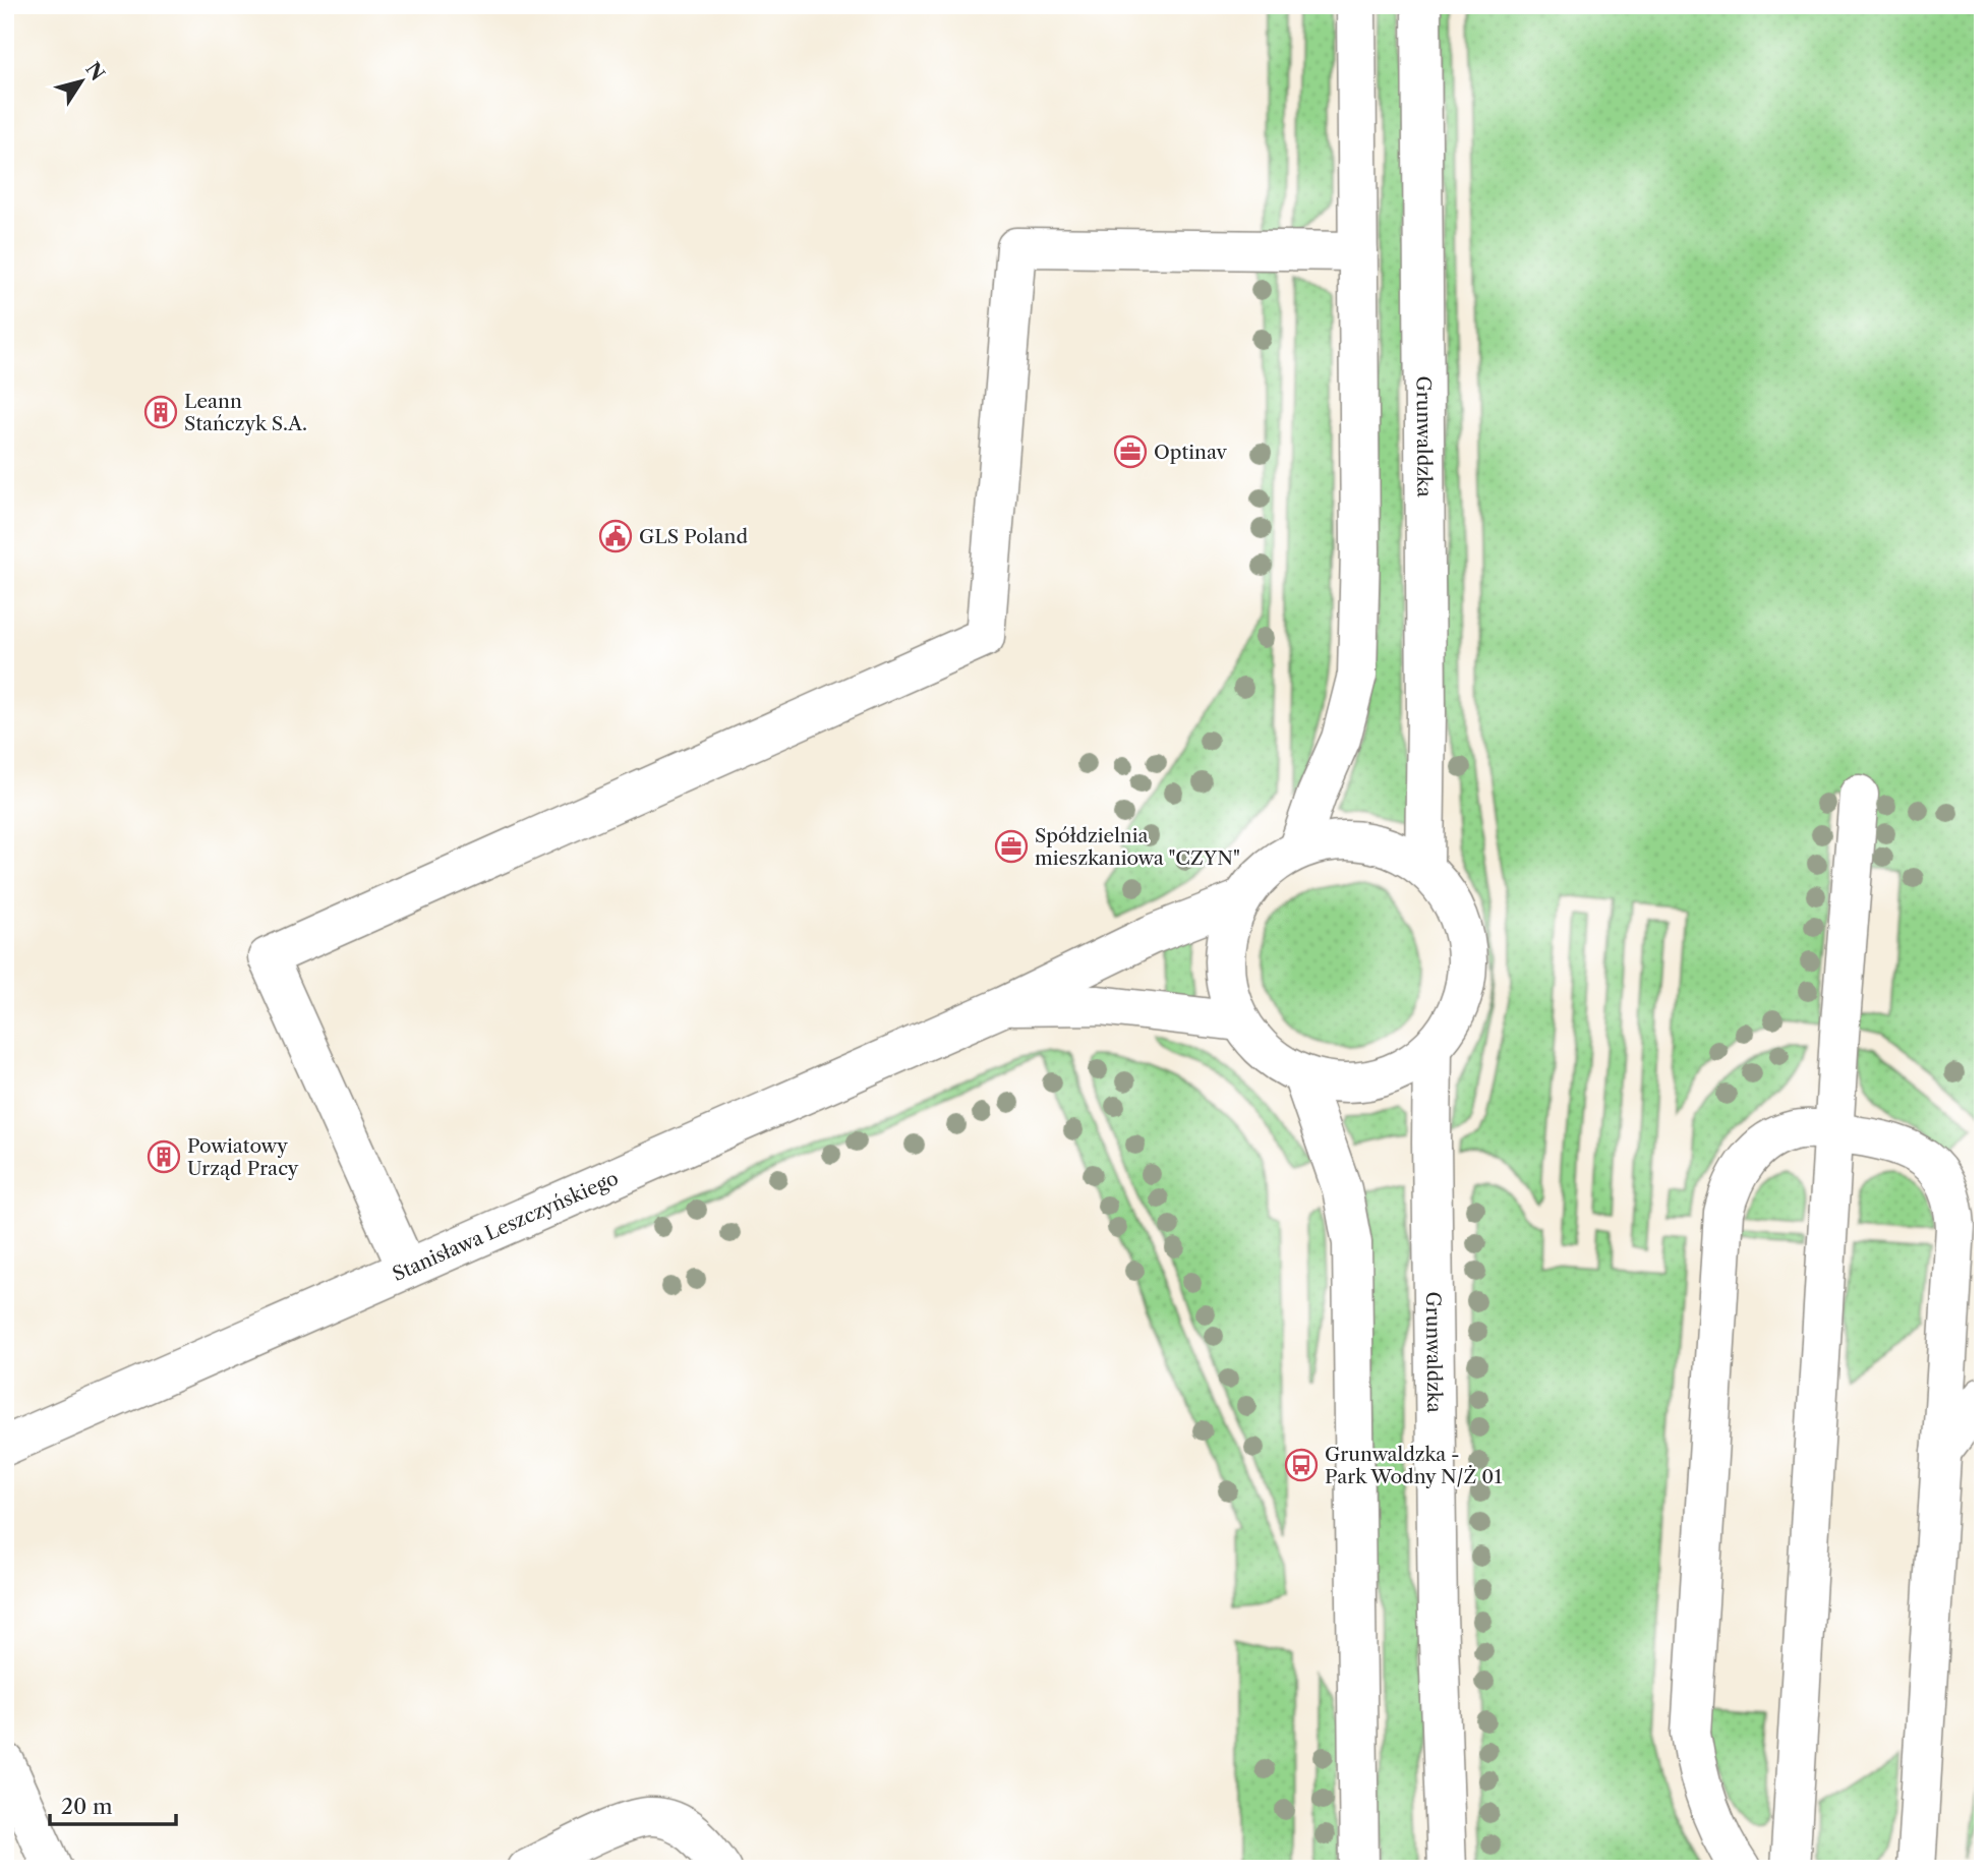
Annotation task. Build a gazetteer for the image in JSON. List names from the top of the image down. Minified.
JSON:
{"streets":{"street":["Grunwaldzka","Stanisława Leszczyńskiego"]},"crossings":[["Grunwaldzka","Stanisława Leszczyńskiego"]],"places":{"building":["Leann Stańczyk S.A.","Powiatowy Urząd Pracy"],"office":["Optinav","Spółdzielnia mieszkaniowa \"CZYN\""],"public building":["GLS Poland"],"bus stop":["Grunwaldzka - Park Wodny N/Ż 01"]},"scale_bar":"20 m","north":"top right"}
